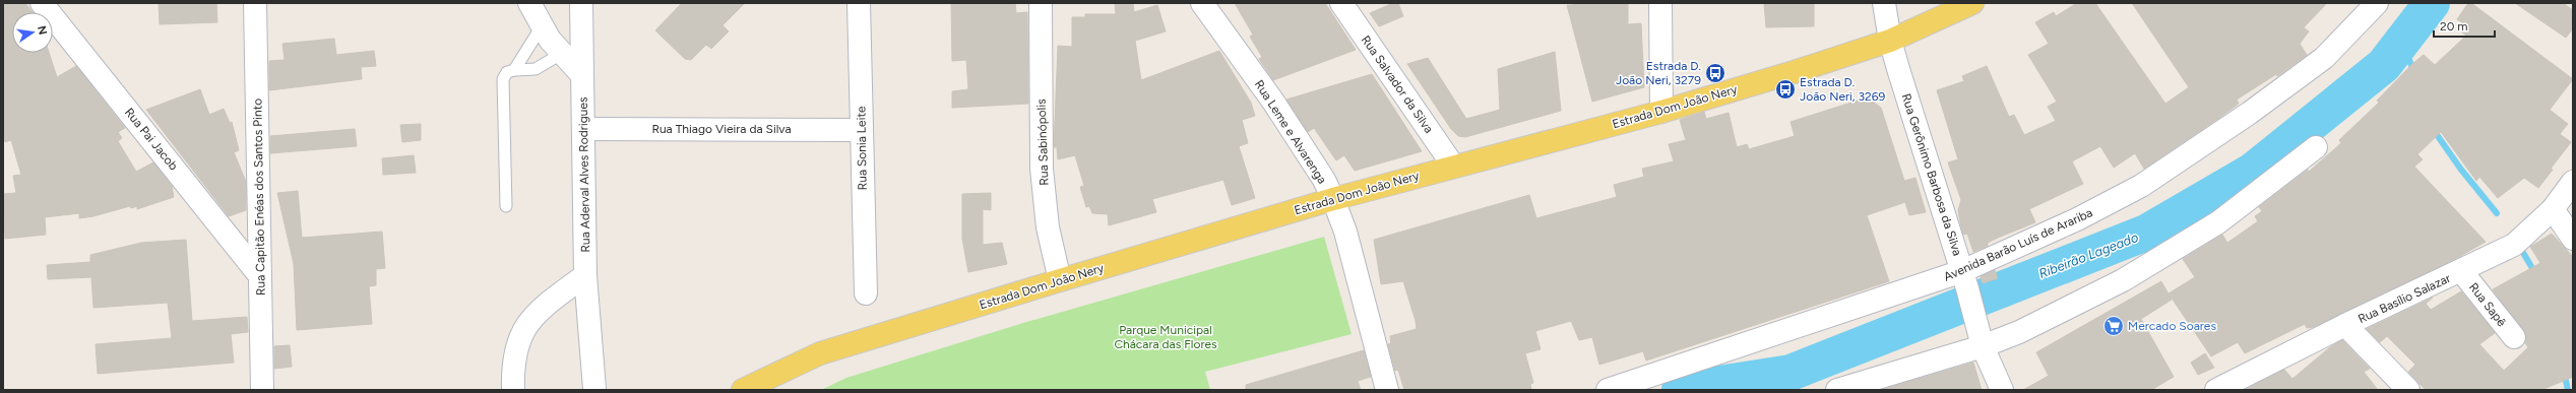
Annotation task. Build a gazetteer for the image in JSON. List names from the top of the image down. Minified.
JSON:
{"streets":{"main road":["Estrada Dom João Nery"],"street":["Rua Salvador da Silva","Rua Thiago Vieira da Silva","Rua Leme e Alvarenga","Rua Pai Jacob","Rua Sabinópolis","Rua Sonia Leite","Rua Aderval Alves Rodrigues","Rua Gerônimo Barbosa da Silva","Rua Capitão Enéas dos Santos Pinto","Avenida Barão Luís de Arariba","Rua Basílio Salazar","Rua Sapê"]},"crossings":[["Rua Salvador da Silva","Estrada Dom João Nery"],["Estrada Dom João Nery","Rua Leme e Alvarenga"],["Estrada Dom João Nery","Rua Sabinópolis"],["Estrada Dom João Nery","Rua Gerônimo Barbosa da Silva"],["Rua Thiago Vieira da Silva","Rua Sonia Leite"],["Rua Thiago Vieira da Silva","Rua Aderval Alves Rodrigues"],["Rua Pai Jacob","Rua Capitão Enéas dos Santos Pinto"],["Rua Gerônimo Barbosa da Silva","Avenida Barão Luís de Arariba"],["Rua Basílio Salazar","Rua Sapê"]],"water":["Ribeirão Lageado"],"parks":["Parque Municipal Chácara das Flores"],"places":{"bus stop":["Estrada D. João Neri, 3279","Estrada D. João Neri, 3269"],"supermarket":["Mercado Soares"]},"scale_bar":"20 m","north":"right"}
